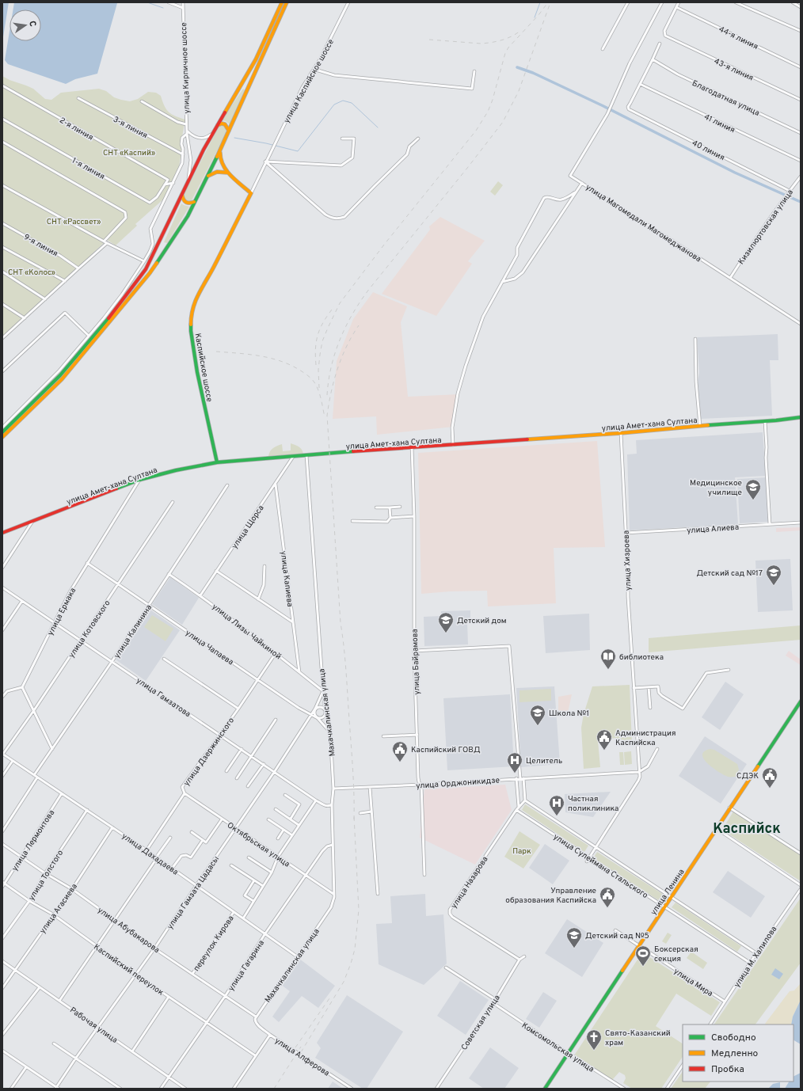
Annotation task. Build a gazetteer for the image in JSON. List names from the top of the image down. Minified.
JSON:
{"streets":{"main road":["Каспийское шоссе","улица Амет-хана Султана","улица Ленина"],"street":["44-я линия","улица Кирпичное шоссе","43-я линия","улица Каспийское шоссе","Благодатная улица","41 линия","3-я линия","2-я линия","40 линия","1-я линия","улица Магомедали Магомеджановa","Кизилюртовская улица","9-я линия","улица Щорса","улица Алиева","улица Хизроева","улица Капиева","улица Ермака","улица Котовского","улица Калинина","улица Лизы Чайкиной","улица Чапаева","улица Байрамова","улица Гамзатова","Махачкалинская улица","улица Дзержинского","улица Орджоникидзе","улица Лермонтова","Октябрьская улица","улица Дахадаева","улица Сулеймана Стальского","улица Толстого","улица Назарова","улица Гамзата Цадасы","улица Агасиева","улица Абубакарова","переулок Кирова","улица М. Халилова","улица Гагарина","Каспийский переулок","улица Мира","Советская улица","Рабочая улица","Комсомольская улица","улица Алферова"]},"crossings":[["44-я линия","43-я линия"],["улица Каспийское шоссе","Каспийское шоссе"],["41 линия","40 линия"],["2-я линия","1-я линия"],["40 линия","Кизилюртовская улица"],["улица Магомедали Магомеджановa","Кизилюртовская улица"],["Каспийское шоссе","улица Амет-хана Султана"],["улица Амет-хана Султана","улица Щорса"],["улица Амет-хана Султана","улица Хизроева"],["улица Амет-хана Султана","улица Ермака"],["улица Амет-хана Султана","улица Байрамова"],["улица Амет-хана Султана","Махачкалинская улица"],["улица Щорса","улица Капиева"],["улица Щорса","улица Лизы Чайкиной"],["улица Алиева","улица Хизроева"],["улица Хизроева","улица Орджоникидзе"],["улица Хизроева","улица Сулеймана Стальского"],["улица Капиева","улица Лизы Чайкиной"],["улица Ермака","улица Чапаева"],["улица Ермака","улица Гамзатова"],["улица Котовского","улица Чапаева"],["улица Котовского","улица Гамзатова"],["улица Котовского","улица Дахадаева"],["улица Калинина","улица Лизы Чайкиной"],["улица Калинина","улица Чапаева"],["улица Калинина","улица Гамзатова"],["улица Калинина","улица Дахадаева"],["улица Лизы Чайкиной","Махачкалинская улица"],["улица Лизы Чайкиной","улица Дзержинского"],["улица Лизы Чайкиной","улица Гамзата Цадасы"],["улица Чапаева","Махачкалинская улица"],["улица Чапаева","улица Дзержинского"],["улица Чапаева","улица Гамзата Цадасы"],["улица Байрамова","улица Орджоникидзе"],["улица Гамзатова","Махачкалинская улица"],["улица Гамзатова","улица Дзержинского"],["улица Гамзатова","улица Гамзата Цадасы"],["Махачкалинская улица","улица Орджоникидзе"],["Махачкалинская улица","Октябрьская улица"],["Махачкалинская улица","улица Дахадаева"],["Махачкалинская улица","улица Гамзата Цадасы"],["Махачкалинская улица","улица Абубакарова"],["Махачкалинская улица","улица Гагарина"],["Махачкалинская улица","улица Алферова"],["улица Дзержинского","Октябрьская улица"],["улица Дзержинского","улица Дахадаева"],["улица Лермонтова","улица Дахадаева"],["улица Лермонтова","улица Абубакарова"],["улица Лермонтова","Каспийский переулок"],["Октябрьская улица","улица Гамзата Цадасы"],["Октябрьская улица","улица Гагарина"],["улица Дахадаева","улица Толстого"],["улица Дахадаева","улица Гамзата Цадасы"],["улица Дахадаева","улица Агасиева"],["улица Дахадаева","переулок Кирова"],["улица Дахадаева","улица Гагарина"],["улица Сулеймана Стальского","улица Назарова"],["улица Сулеймана Стальского","улица Ленина"],["улица Сулеймана Стальского","улица М. Халилова"],["улица Толстого","улица Абубакарова"],["улица Толстого","Каспийский переулок"],["улица Назарова","Советская улица"],["улица Ленина","улица Мира"],["улица Ленина","Комсомольская улица"],["улица Гамзата Цадасы","улица Абубакарова"],["улица Гамзата Цадасы","Каспийский переулок"],["улица Гамзата Цадасы","Рабочая улица"],["улица Агасиева","улица Абубакарова"],["улица Агасиева","Каспийский переулок"],["улица Агасиева","Рабочая улица"],["улица Абубакарова","переулок Кирова"],["улица Абубакарова","улица Гагарина"],["улица М. Халилова","улица Мира"],["улица Гагарина","Каспийский переулок"],["улица Гагарина","Рабочая улица"],["Советская улица","Комсомольская улица"]],"districts":["Каспийск"],"parks":["СНТ «Каспий»","СНТ «Рассвет»","СНТ «Колос»","Парк"],"places":{"school or university":["Медицинское училище","Детский сад №17","Детский дом","Школа №1","Детский сад №5"],"library":["библиотека"],"public building":["Администрация Каспийска","Каспийский ГОВД","СДЭК","Управление образования Каспийска"],"hospital":["Целитель","Частная поликлиника"],"sports":["Боксерская секция"],"church":["Свято-Казанский храм"]},"legend":["Свободно","Медленно","Пробка"],"north":"right"}
